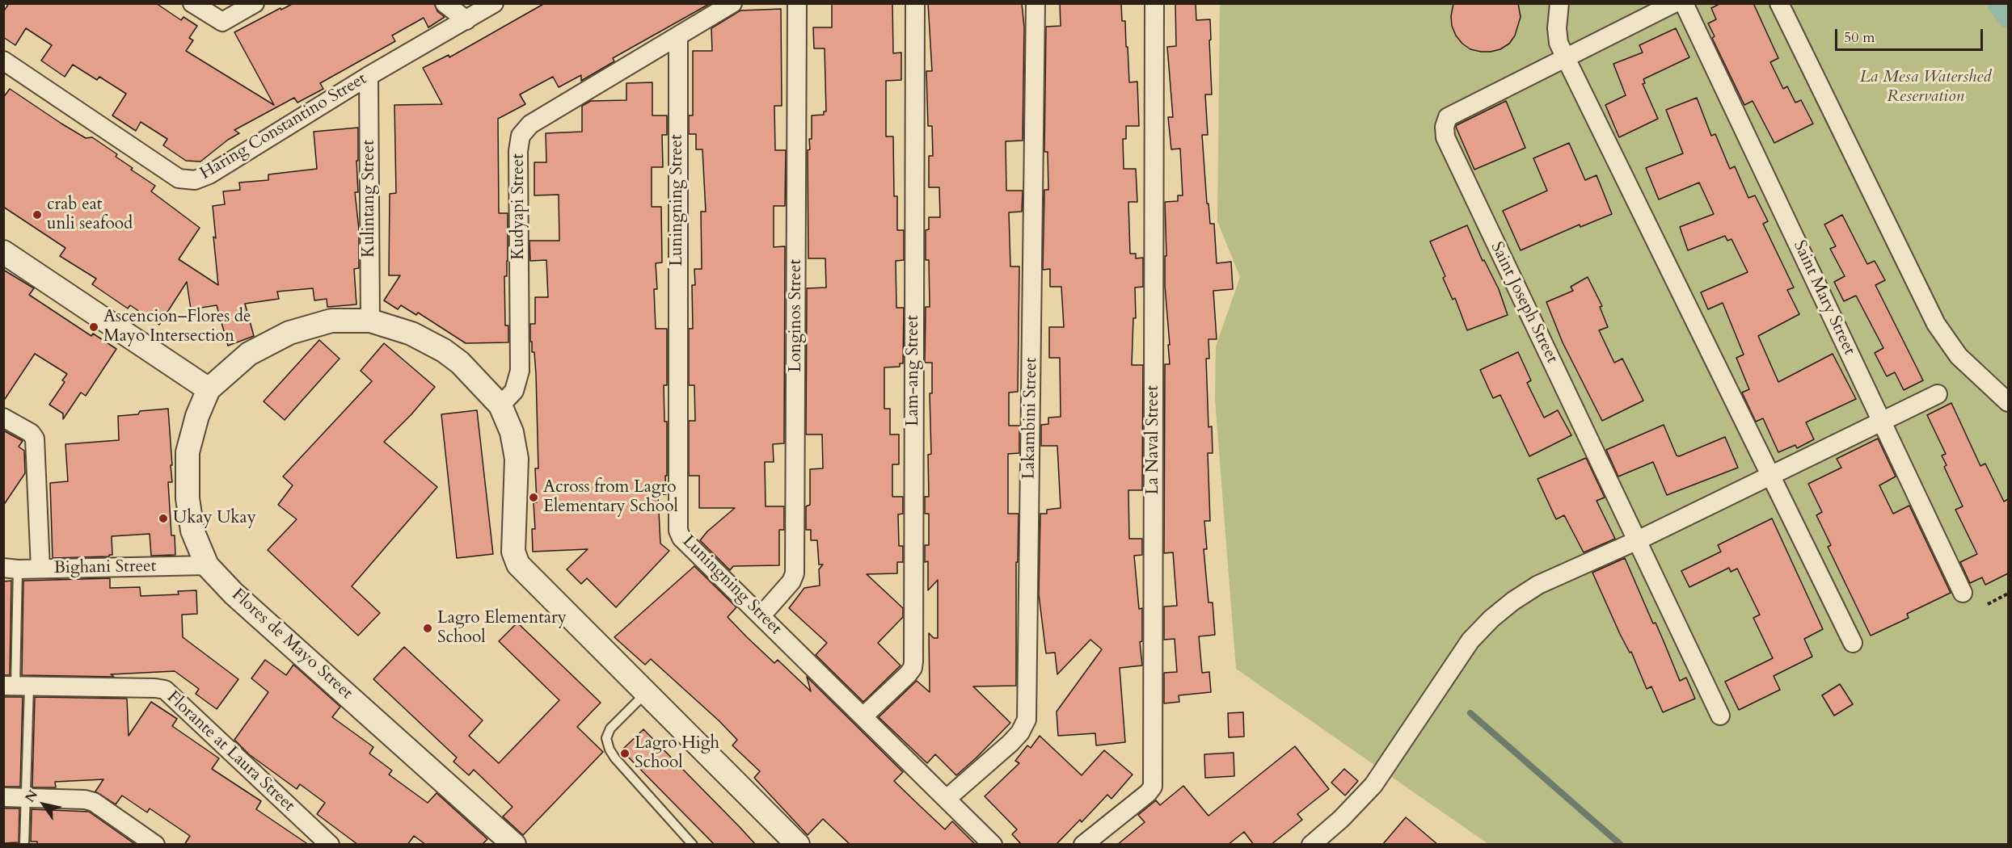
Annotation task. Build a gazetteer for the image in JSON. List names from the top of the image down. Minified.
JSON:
{"streets":{"street":["Haring Constantino Street","Kulintang Street","Luningning Street","Kudyapi Street","Saint Mary Street","Saint Joseph Street","Longinos Street","Lam-ang Street","Lakambini Street","La Naval Street","Bighani Street","Flores de Mayo Street","Florante at Laura Street"]},"crossings":[["Haring Constantino Street","Kulintang Street"],["Luningning Street","Kudyapi Street"],["Luningning Street","Longinos Street"],["Luningning Street","Lam-ang Street"],["Luningning Street","Lakambini Street"],["Bighani Street","Flores de Mayo Street"]],"parks":["La Mesa Watershed Reservation"],"places":["crab eat unli seafood","Ascencion–Flores de Mayo Intersection","Across from Lagro Elementary School","Ukay Ukay","Lagro Elementary School","Lagro High School"],"scale_bar":"50 m","north":"top left"}
